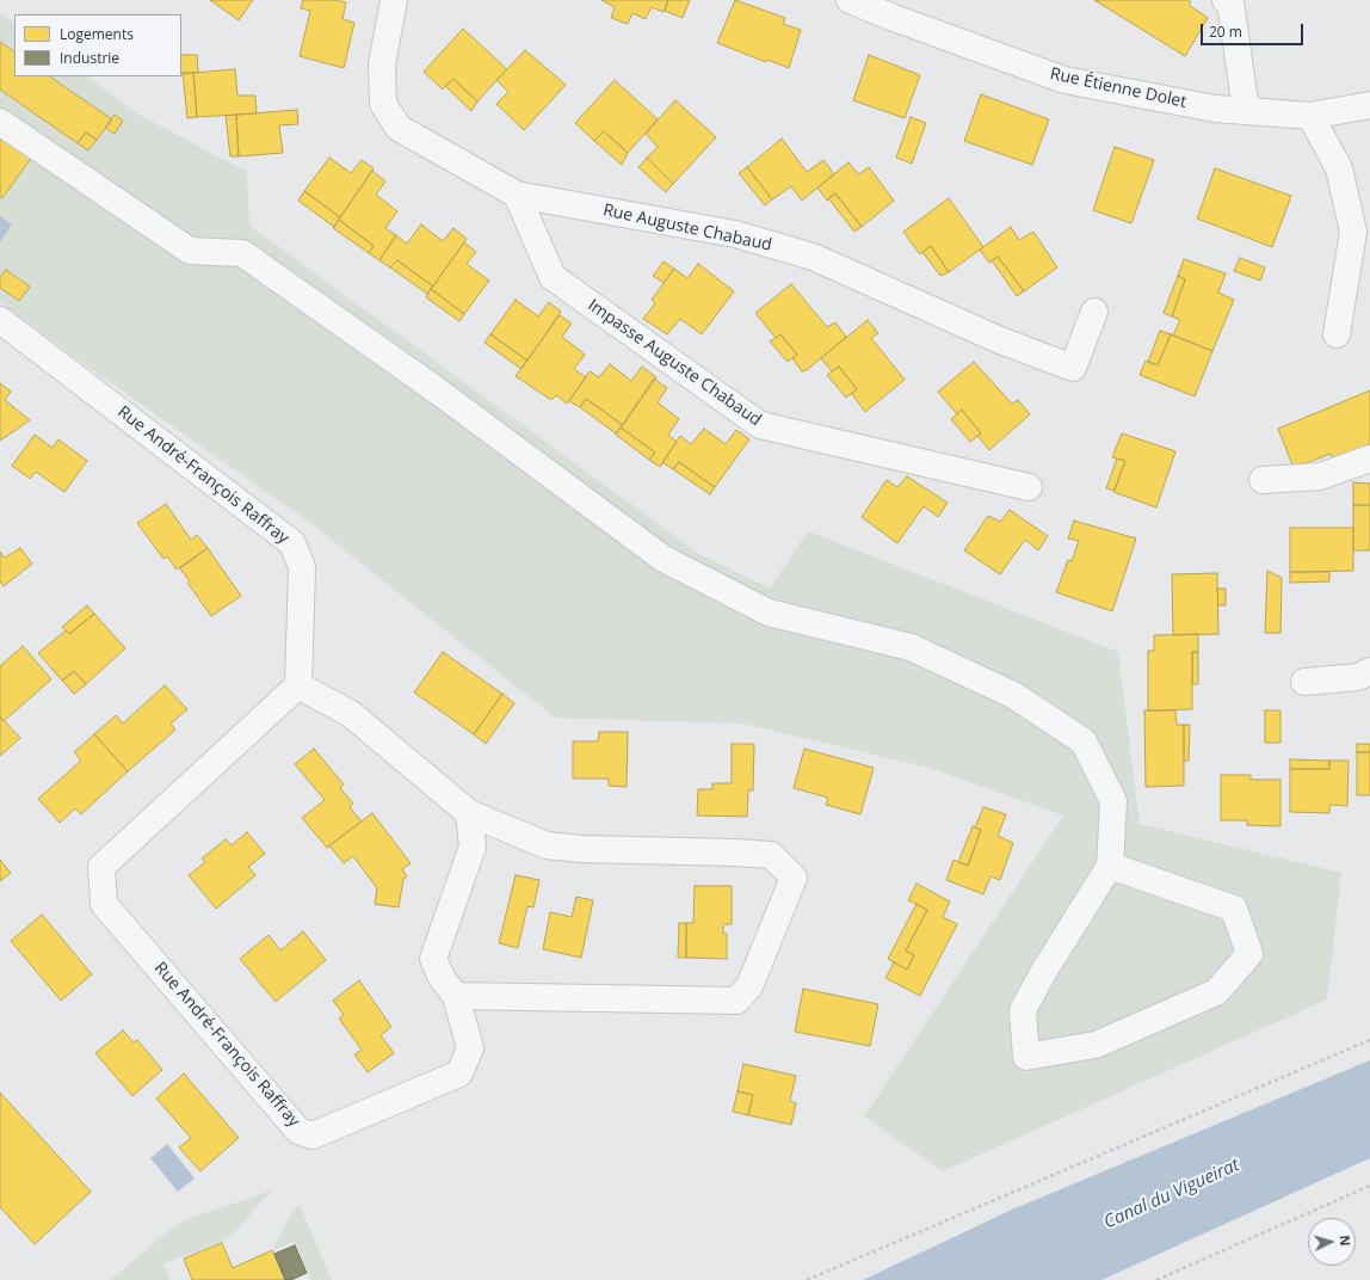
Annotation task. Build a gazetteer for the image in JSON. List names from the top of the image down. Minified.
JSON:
{"streets":{"street":["Rue Étienne Dolet","Rue Auguste Chabaud","Impasse Auguste Chabaud","Rue André-François Raffray"]},"crossings":[["Rue Auguste Chabaud","Impasse Auguste Chabaud"]],"water":["Canal du Vigueirat"],"legend":["Logements","Industrie"],"scale_bar":"20 m","north":"right"}
